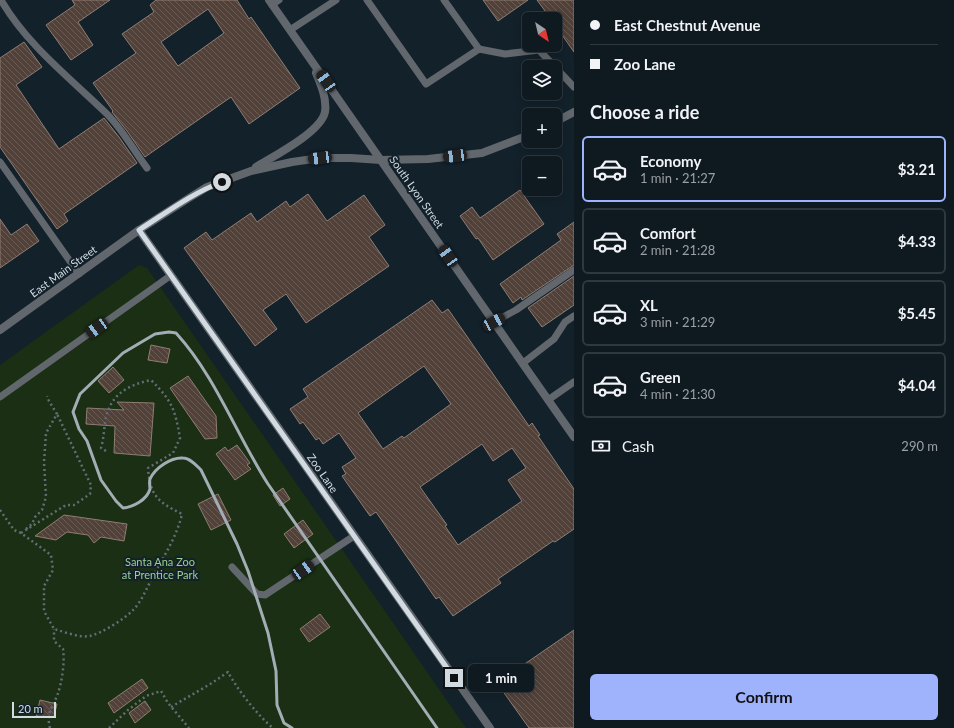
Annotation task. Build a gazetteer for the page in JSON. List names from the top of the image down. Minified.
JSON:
{"streets":{"street":["South Lyon Street","East Main Street","Zoo Lane"]},"crossings":[["East Main Street","Zoo Lane"]],"parks":["Santa Ana Zoo at Prentice Park"],"scale_bar":"20 m","north":"bottom right","page":{"banner":["East Chestnut Avenue","Zoo Lane"],"map_buttons":["+","−"],"heading":"Choose a ride","list":[{"name":"Economy","note":"1 min · 21:27","value":"$3.21"},{"name":"Comfort","note":"2 min · 21:28","value":"$4.33"},{"name":"XL","note":"3 min · 21:29","value":"$5.45"},{"name":"Green","note":"4 min · 21:30","value":"$4.04"}],"pay":["Cash","290 m"],"bubble":"1 min","buttons":"Confirm","scale":"20 m"}}
